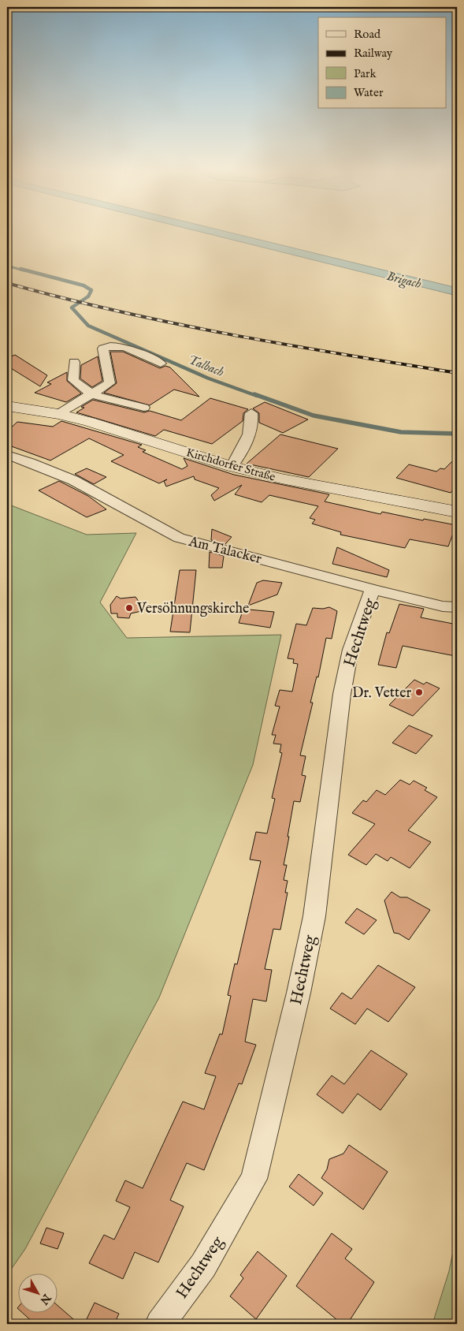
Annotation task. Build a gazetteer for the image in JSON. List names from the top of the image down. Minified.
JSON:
{"streets":{"main road":["Kirchdorfer Straße"],"street":["Am Talacker","Hechtweg"]},"crossings":[["Am Talacker","Hechtweg"]],"water":["Brigach","Talbach"],"places":["Versöhnungskirche","Dr. Vetter"],"legend":["Road","Railway","Park","Water"],"north":"bottom right"}
